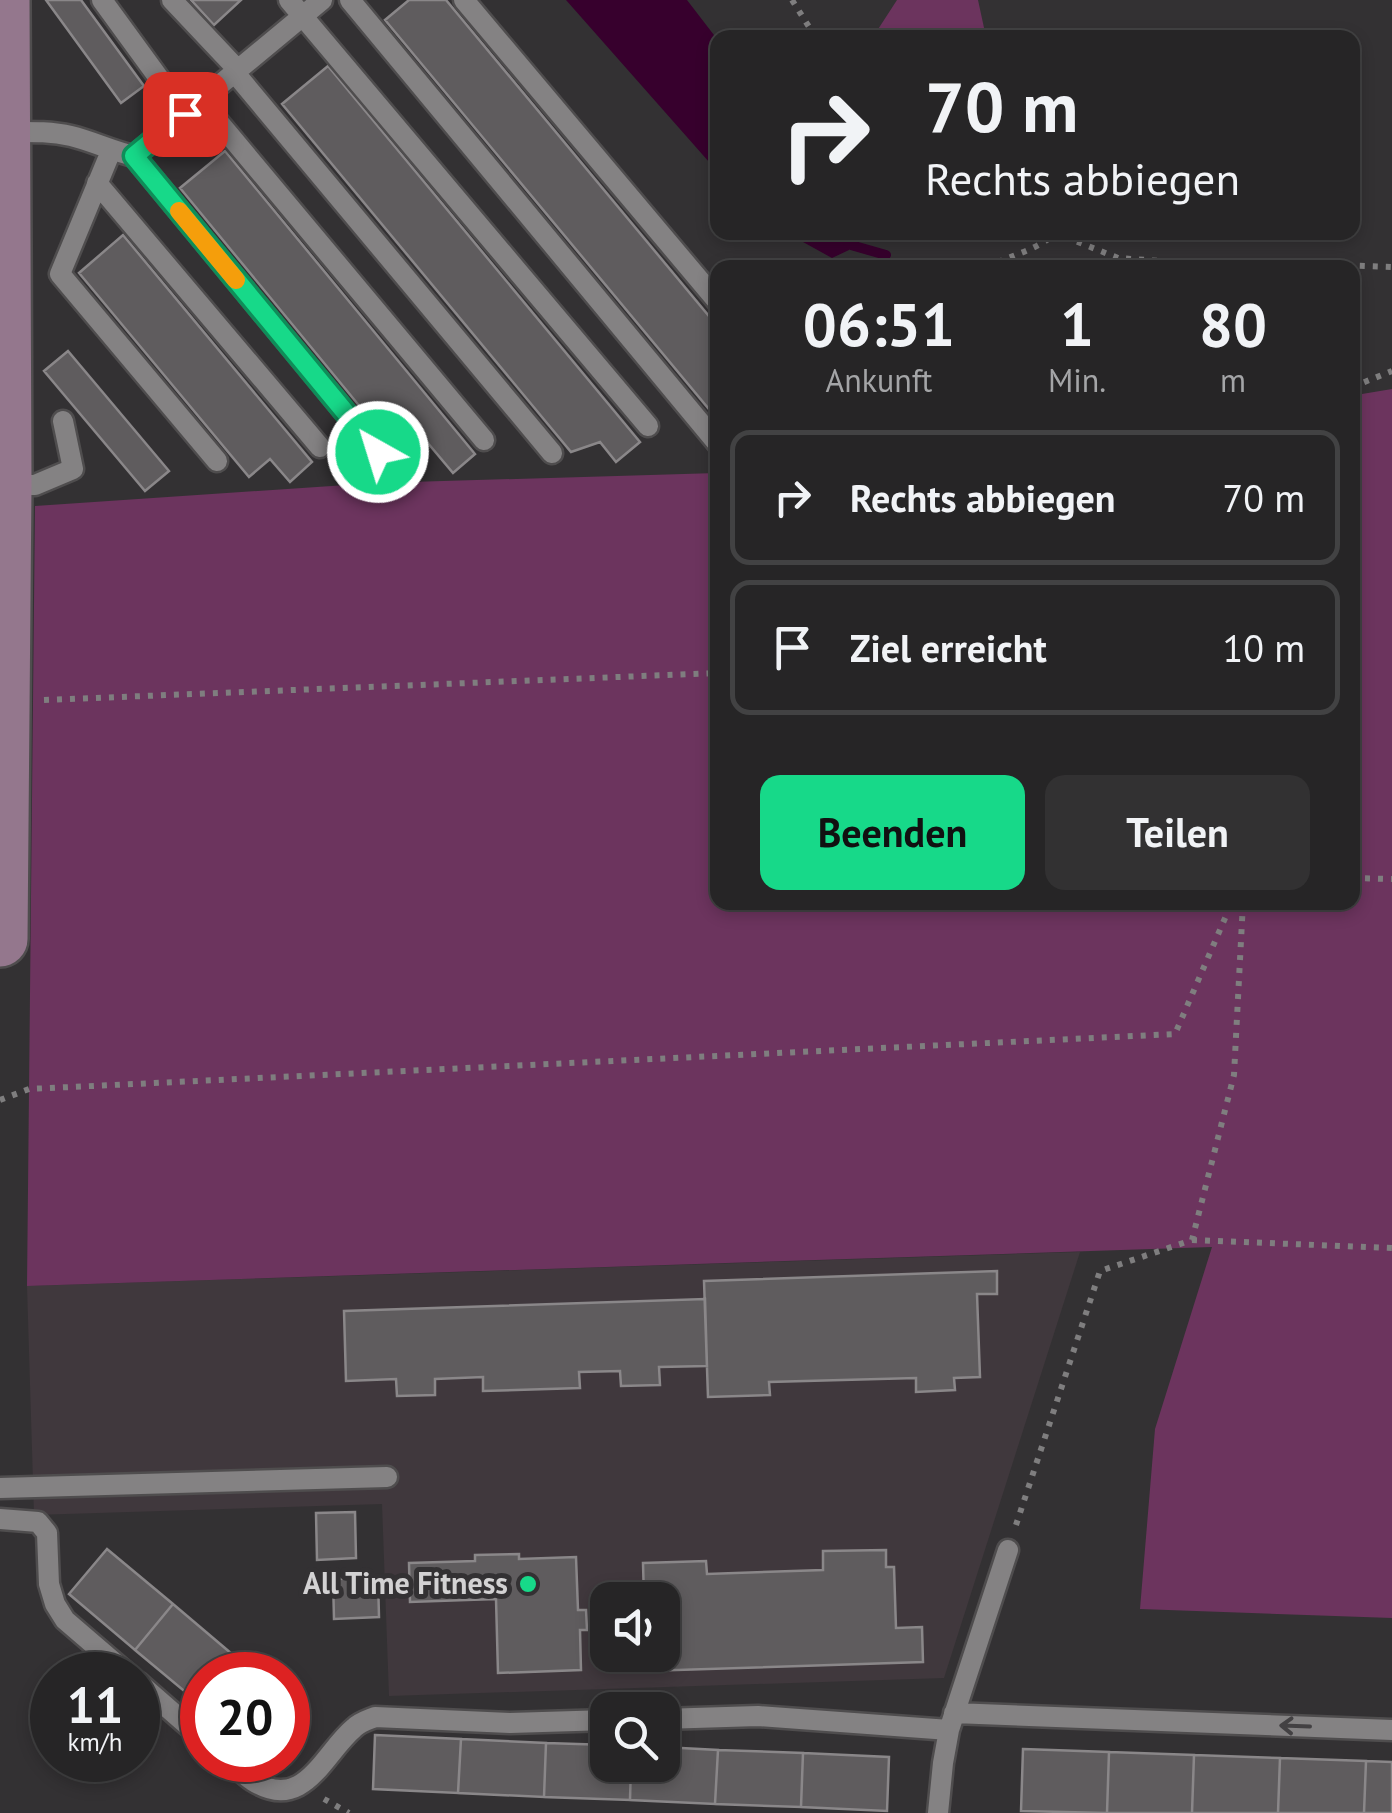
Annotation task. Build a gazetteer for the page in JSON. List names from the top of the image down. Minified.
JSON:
{"places":["All Time Fitness"],"page":{"turn":["70 m","Rechts abbiegen"],"eta":["06:51","Ankunft","1","Min.","80","m"],"list":[{"name":"Rechts abbiegen","value":"70 m"},{"name":"Ziel erreicht","value":"10 m"}],"buttons":["Beenden","Teilen"],"speed":"11 km/h","limit":"20"}}
